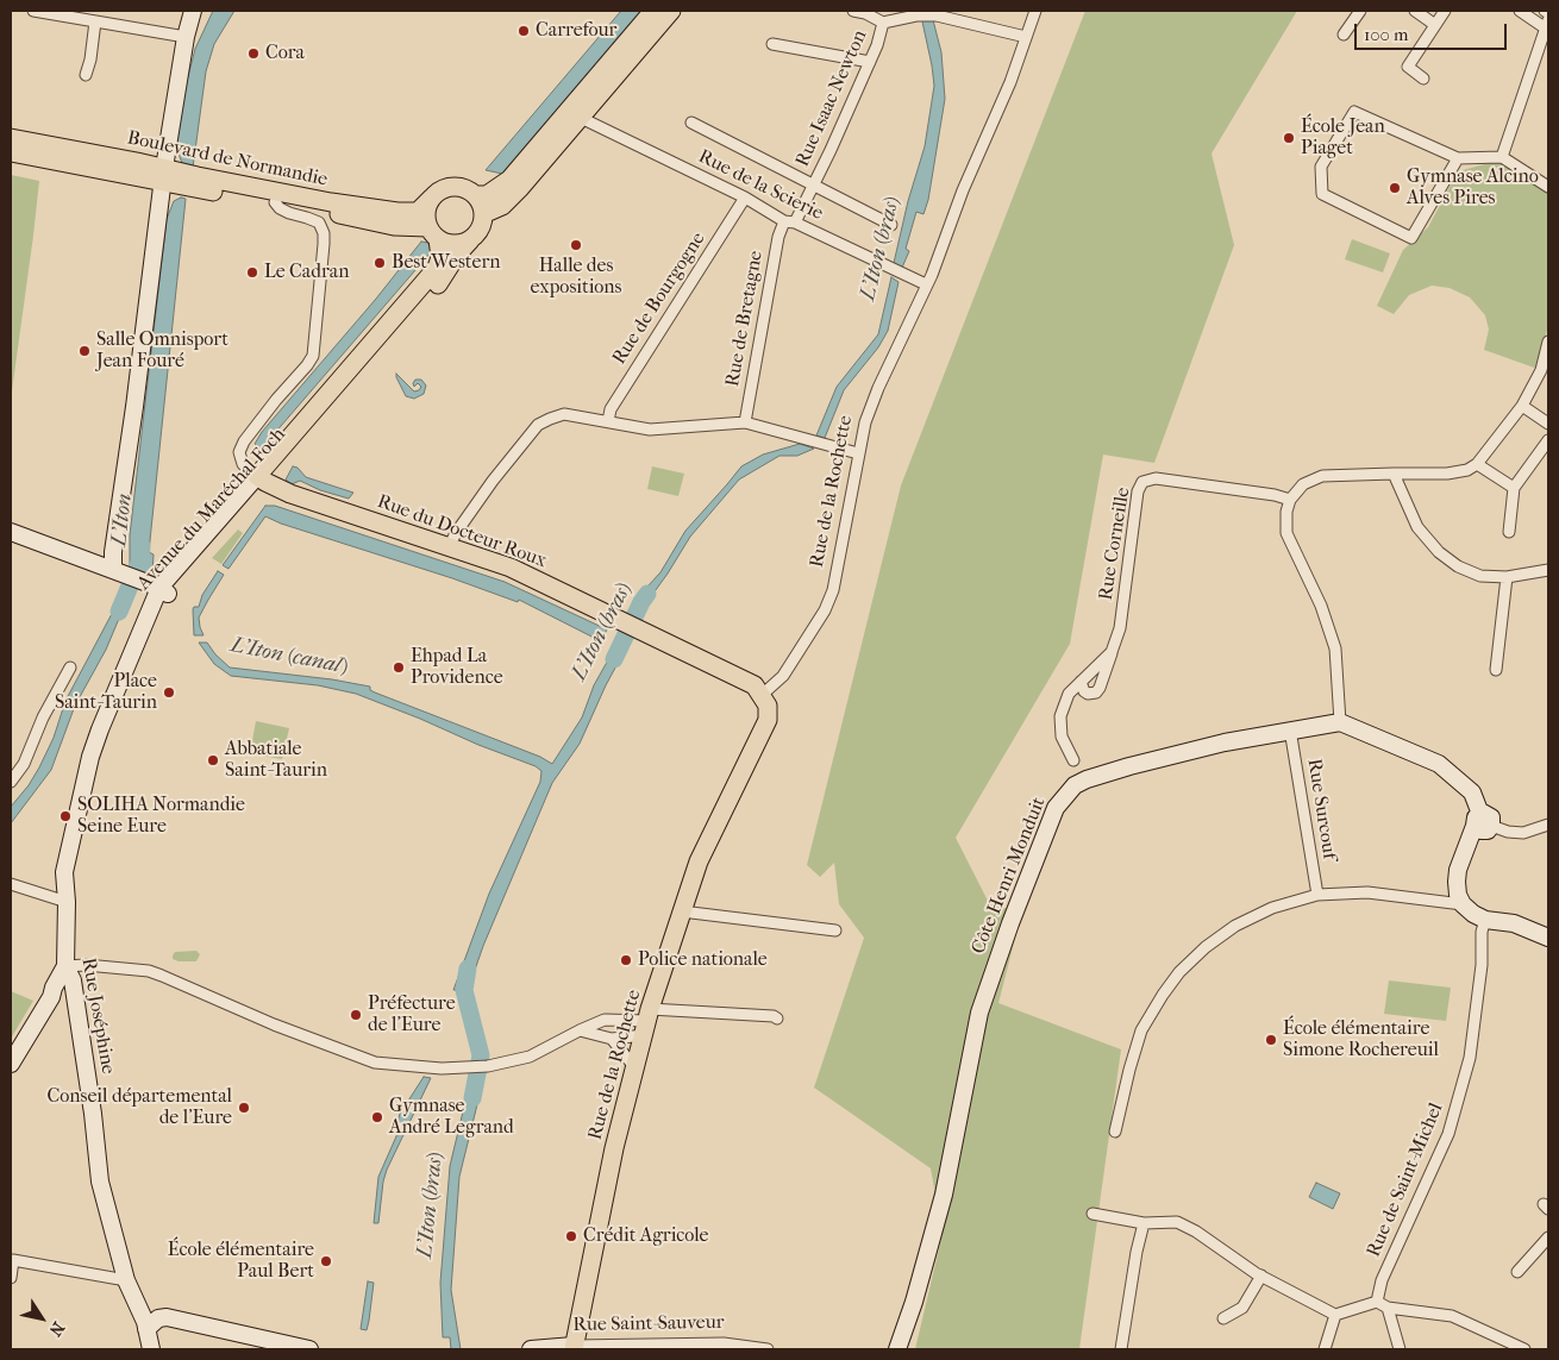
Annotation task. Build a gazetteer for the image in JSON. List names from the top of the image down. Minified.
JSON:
{"streets":{"main road":["Boulevard de Normandie","Rue de la Rochette","Avenue du Maréchal Foch","Rue du Docteur Roux"],"street":["Rue Isaac Newton","Rue de la Scierie","Rue de Bourgogne","Rue de Bretagne","Rue Corneille","Rue Surcouf","Côte Henri Monduit","Rue Joséphine","Rue de Saint-Michel","Rue Saint-Sauveur"]},"crossings":[["Rue Isaac Newton","Rue de la Scierie"],["Rue Isaac Newton","Rue de Bretagne"],["Rue Isaac Newton","Rue de la Rochette"],["Boulevard de Normandie","Avenue du Maréchal Foch"],["Rue de la Scierie","Rue de Bourgogne"],["Rue de la Scierie","Rue de Bretagne"],["Rue de la Scierie","Rue de la Rochette"],["Rue de la Rochette","Rue du Docteur Roux"],["Rue de la Rochette","Rue Saint-Sauveur"],["Avenue du Maréchal Foch","Rue du Docteur Roux"],["Avenue du Maréchal Foch","Rue Joséphine"],["Rue Surcouf","Côte Henri Monduit"]],"water":["L'Iton (bras)","L'Iton","L'Iton (canal)"],"places":["Carrefour","Cora","École Jean Piaget","Gymnase Alcino Alves Pires","Halle des expositions","Best Western","Le Cadran","Salle Omnisport Jean Fouré","Ehpad La Providence","Place Saint-Taurin","Abbatiale Saint-Taurin","SOLIHA Normandie Seine Eure","Police nationale","Préfecture de l'Eure","École élémentaire Simone Rochereuil","Conseil départemental de l'Eure","Gymnase André Legrand","Crédit Agricole","École élémentaire Paul Bert"],"scale_bar":"100 m","north":"bottom right"}
